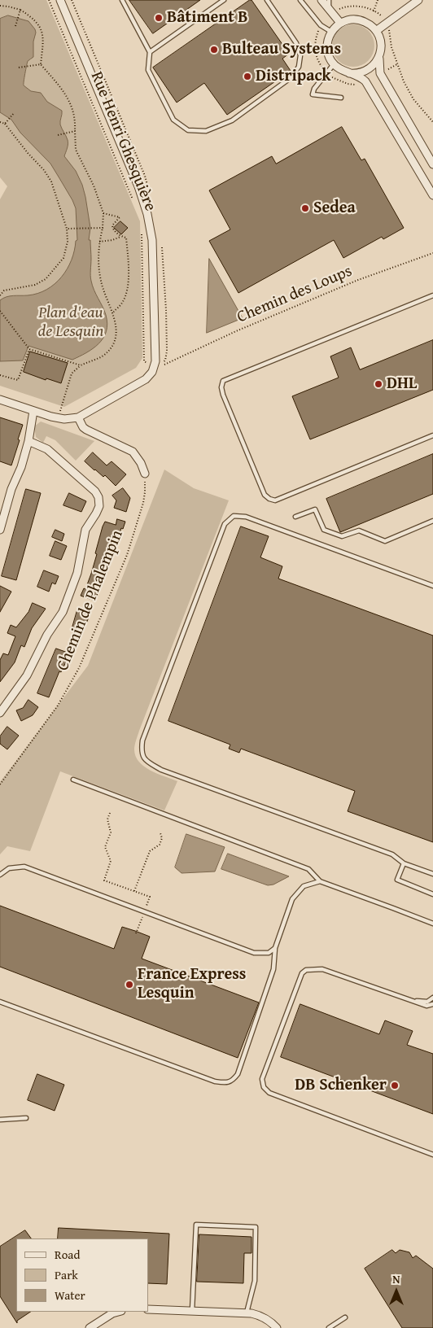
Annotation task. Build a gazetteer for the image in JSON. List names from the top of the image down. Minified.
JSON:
{"streets":{"street":["Rue Henri Ghesquière"],"path":["Chemin des Loups","Chemin de Phalempin"]},"parks":["Plan d'eau de Lesquin"],"places":["Bâtiment B","Bulteau Systems","Distripack","Sedea","DHL","France Express Lesquin","DB Schenker"],"legend":["Road","Park","Water"],"north":"top"}
